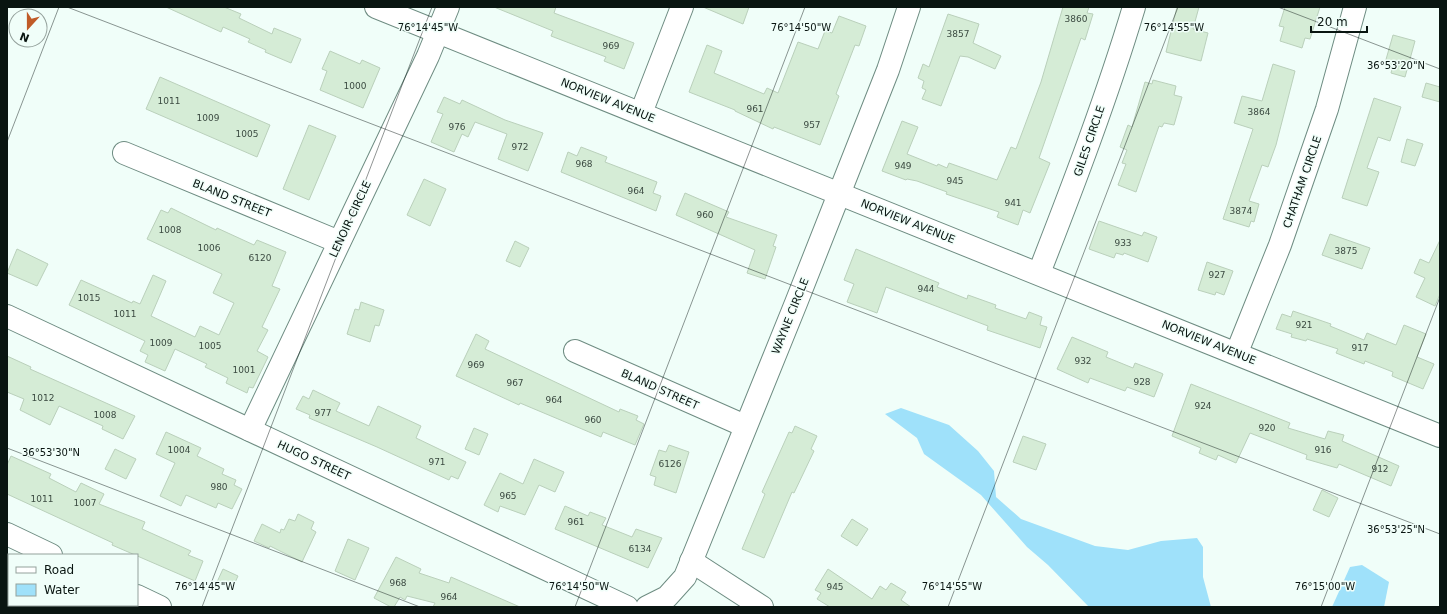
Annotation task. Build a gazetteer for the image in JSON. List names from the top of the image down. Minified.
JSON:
{"streets":{"street":["NORVIEW AVENUE","GILES CIRCLE","CHATHAM CIRCLE","BLAND STREET","LENOIR CIRCLE","WAYNE CIRCLE","HUGO STREET"]},"crossings":[["NORVIEW AVENUE","GILES CIRCLE"],["NORVIEW AVENUE","CHATHAM CIRCLE"],["NORVIEW AVENUE","LENOIR CIRCLE"],["NORVIEW AVENUE","WAYNE CIRCLE"],["BLAND STREET","LENOIR CIRCLE"],["BLAND STREET","WAYNE CIRCLE"],["LENOIR CIRCLE","HUGO STREET"]],"house_numbers":["3860","3857","969","1000","1011","961","3864","1009","957","976","1005","972","968","949","945","964","941","3874","960","1008","933","1006","3875","6120","927","944","1015","1011","921","1009","1005","917","932","969","1001","928","967","1012","964","924","977","1008","960","920","1004","916","971","6126","912","980","965","1011","1007","961","6134","968","945","964"],"legend":["Road","Water"],"scale_bar":"20 m","north":"bottom","coordinates":["76°14'55\"W","76°14'45\"W","76°14'50\"W","36°53'20\"N","36°53'30\"N","36°53'25\"N","76°15'00\"W"]}
